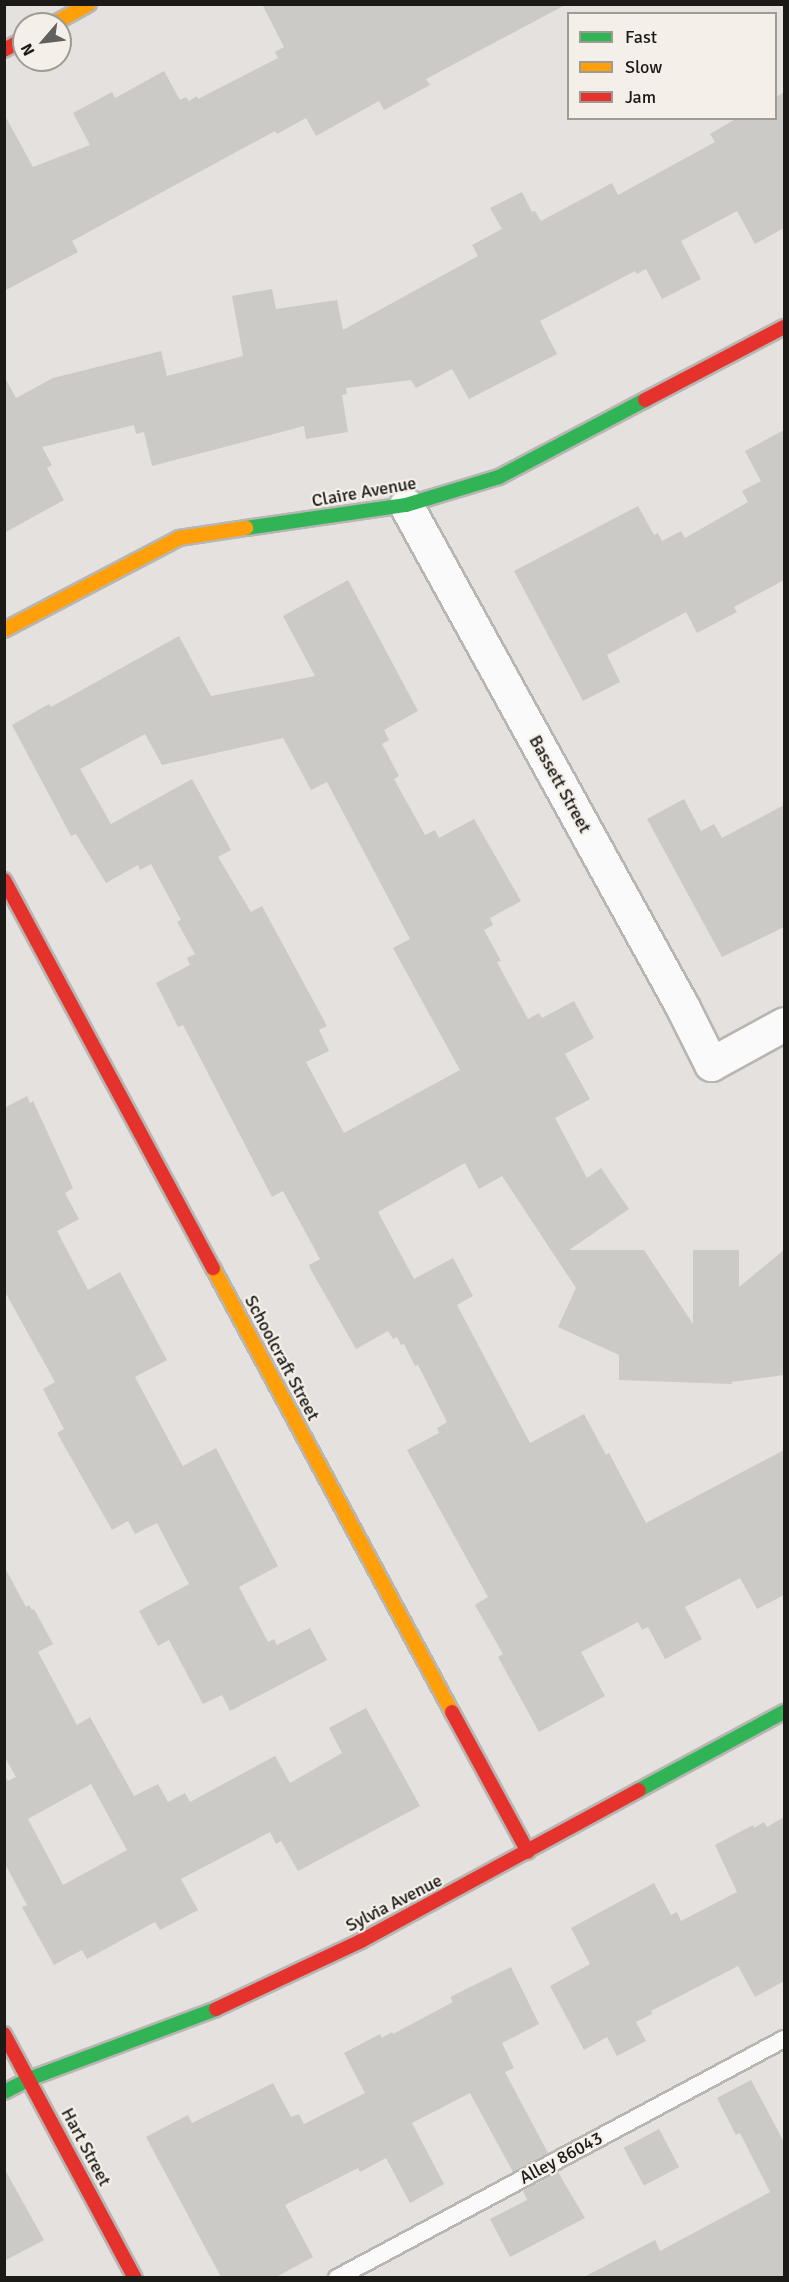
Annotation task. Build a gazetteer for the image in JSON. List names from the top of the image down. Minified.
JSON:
{"streets":{"street":["Claire Avenue","Bassett Street","Schoolcraft Street","Sylvia Avenue","Hart Street"],"lane":["Alley 86043"]},"crossings":[["Claire Avenue","Bassett Street"],["Schoolcraft Street","Sylvia Avenue"],["Sylvia Avenue","Hart Street"]],"legend":["Fast","Slow","Jam"],"north":"bottom left"}
